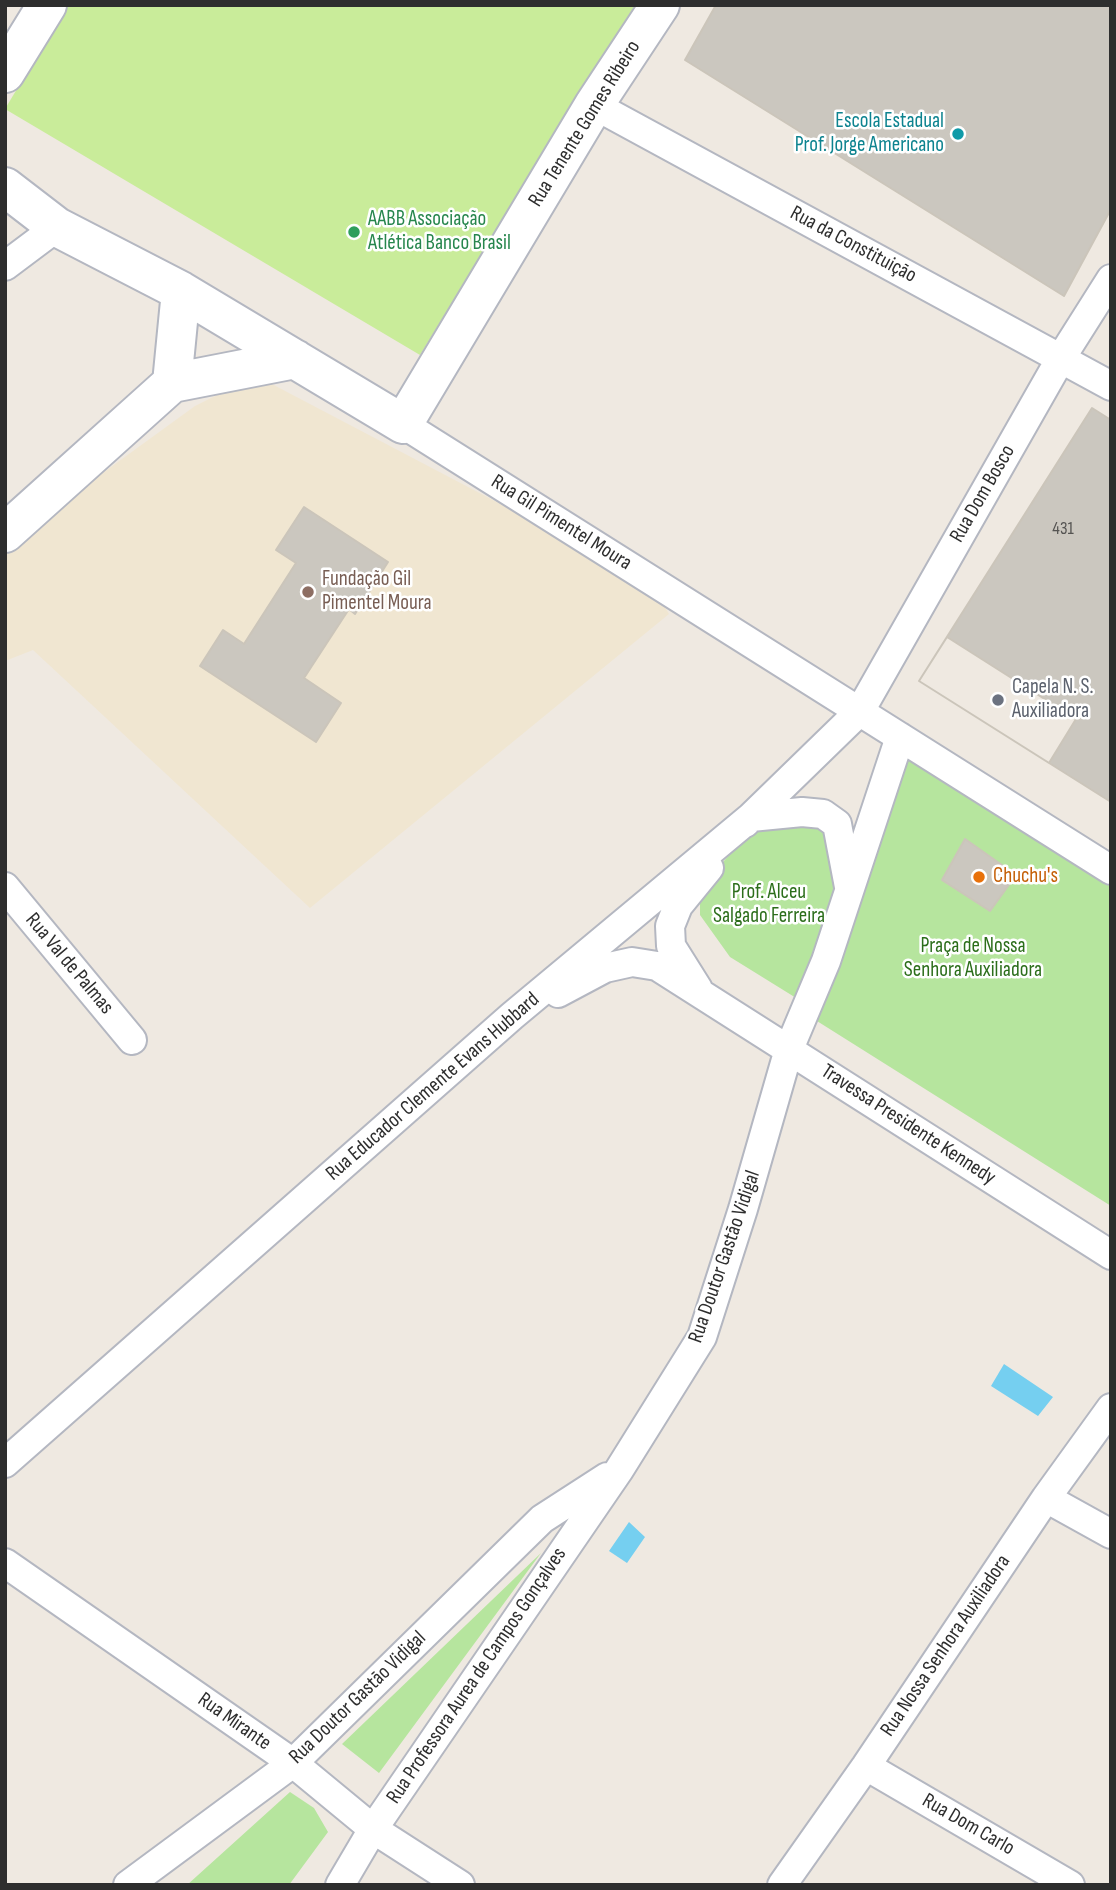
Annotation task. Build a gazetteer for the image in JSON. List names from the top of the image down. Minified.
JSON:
{"streets":{"main road":["Rua Tenente Gomes Ribeiro","Rua Gil Pimentel Moura"],"street":["Rua da Constituição","Rua Dom Bosco","Rua Val de Palmas","Rua Educador Clemente Evans Hubbard","Travessa Presidente Kennedy","Rua Doutor Gastão Vidigal","Rua Nossa Senhora Auxiliadora","Rua Professora Aurea de Campos Gonçalves","Rua Mirante","Rua Dom Carlo"]},"crossings":[["Rua Tenente Gomes Ribeiro","Rua da Constituição"],["Rua Tenente Gomes Ribeiro","Rua Gil Pimentel Moura"],["Rua da Constituição","Rua Dom Bosco"],["Rua Dom Bosco","Rua Gil Pimentel Moura"],["Rua Dom Bosco","Rua Educador Clemente Evans Hubbard"],["Rua Gil Pimentel Moura","Rua Educador Clemente Evans Hubbard"],["Rua Gil Pimentel Moura","Rua Doutor Gastão Vidigal"],["Rua Educador Clemente Evans Hubbard","Travessa Presidente Kennedy"],["Travessa Presidente Kennedy","Rua Doutor Gastão Vidigal"],["Rua Doutor Gastão Vidigal","Rua Professora Aurea de Campos Gonçalves"],["Rua Doutor Gastão Vidigal","Rua Mirante"],["Rua Nossa Senhora Auxiliadora","Rua Dom Carlo"],["Rua Professora Aurea de Campos Gonçalves","Rua Mirante"]],"parks":["Prof. Alceu Salgado Ferreira","Praça de Nossa Senhora Auxiliadora"],"places":["Escola Estadual Prof. Jorge Americano","AABB Associação Atlética Banco Brasil","Fundação Gil Pimentel Moura","Capela N. S. Auxiliadora","Chuchu's"],"house_numbers":["431"]}
